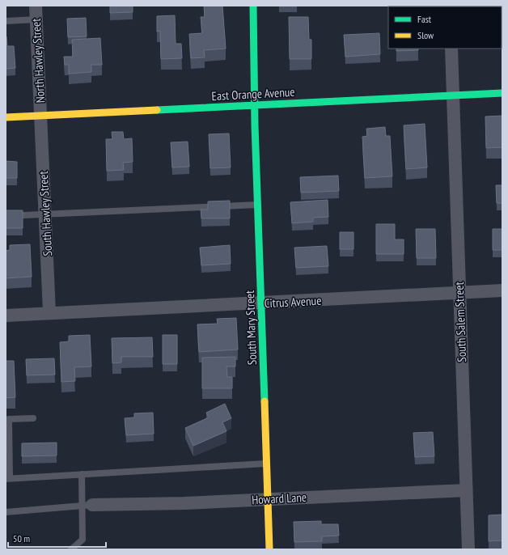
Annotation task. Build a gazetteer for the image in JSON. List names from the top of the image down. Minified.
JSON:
{"streets":{"street":["North Hawley Street","East Orange Avenue","South Hawley Street","Citrus Avenue","South Salem Street","South Mary Street","Howard Lane"]},"crossings":[["North Hawley Street","East Orange Avenue"],["North Hawley Street","South Hawley Street"],["East Orange Avenue","South Hawley Street"],["East Orange Avenue","South Salem Street"],["East Orange Avenue","South Mary Street"],["South Hawley Street","Citrus Avenue"],["Citrus Avenue","South Salem Street"],["Citrus Avenue","South Mary Street"],["South Salem Street","Howard Lane"],["South Mary Street","Howard Lane"]],"legend":["Fast","Slow"],"scale_bar":"50 m"}
